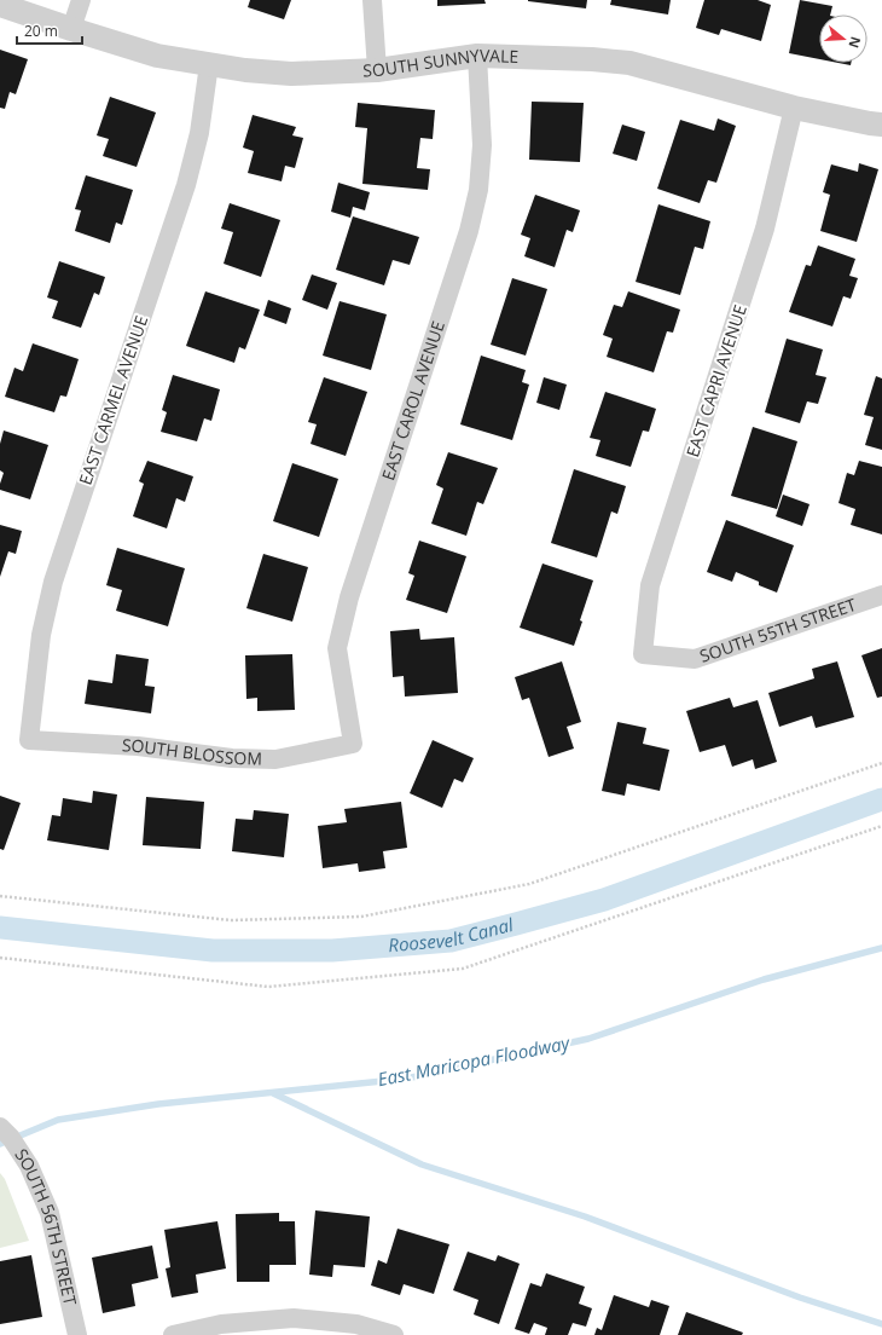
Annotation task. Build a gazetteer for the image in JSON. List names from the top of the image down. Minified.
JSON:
{"streets":{"street":["SOUTH SUNNYVALE","EAST CAPRI AVENUE","EAST CARMEL AVENUE","EAST CAROL AVENUE","SOUTH 55TH STREET","SOUTH BLOSSOM","SOUTH 56TH STREET"]},"crossings":[["SOUTH SUNNYVALE","EAST CAPRI AVENUE"],["SOUTH SUNNYVALE","EAST CARMEL AVENUE"],["SOUTH SUNNYVALE","EAST CAROL AVENUE"],["EAST CAPRI AVENUE","SOUTH 55TH STREET"],["EAST CARMEL AVENUE","SOUTH BLOSSOM"],["EAST CAROL AVENUE","SOUTH BLOSSOM"]],"water":["Roosevelt Canal","East Maricopa Floodway"],"scale_bar":"20 m","north":"right"}
